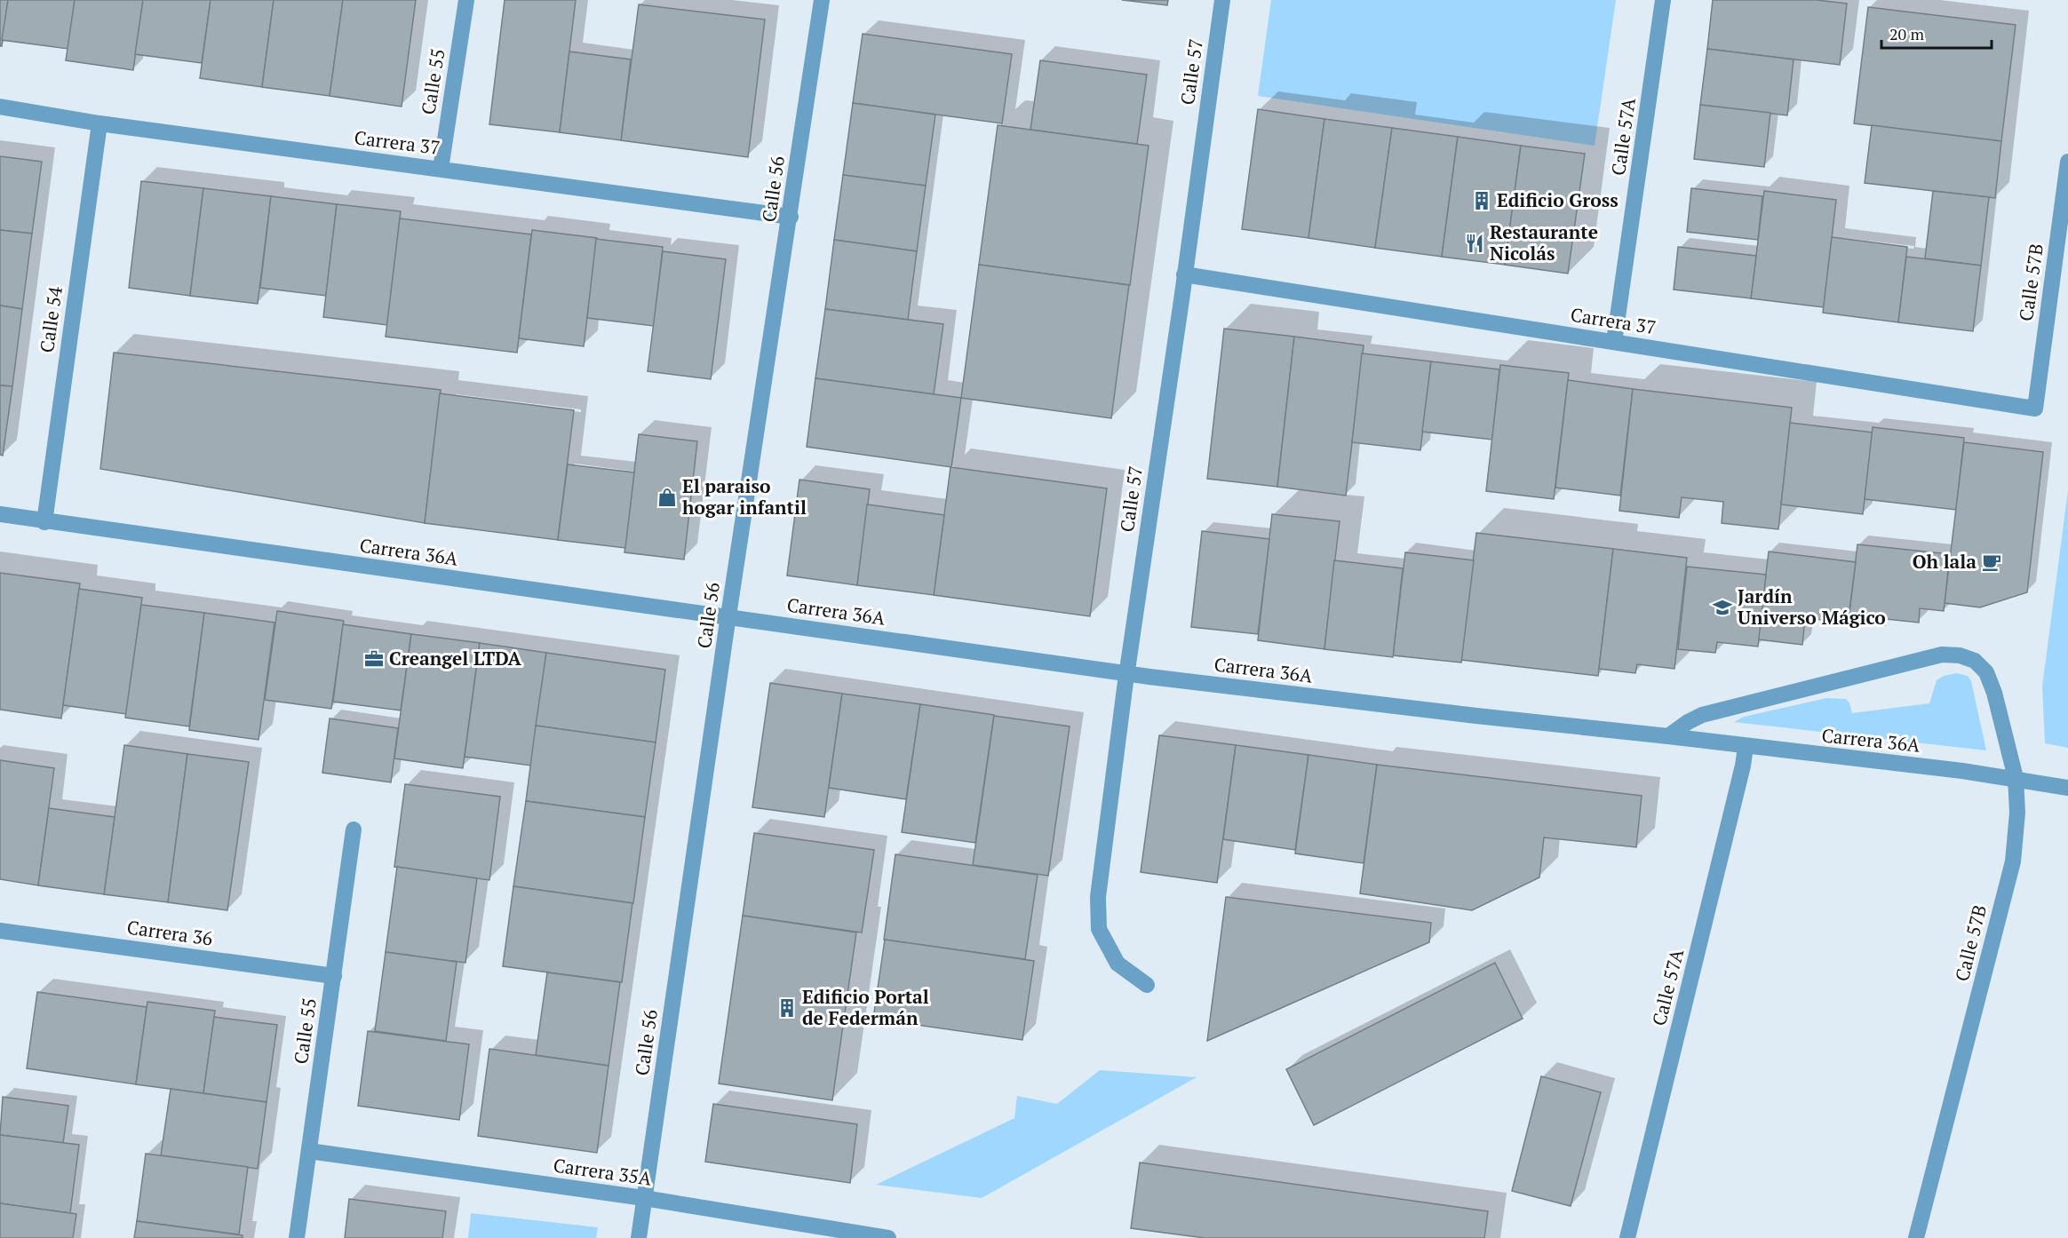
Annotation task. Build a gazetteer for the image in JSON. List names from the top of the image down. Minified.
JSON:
{"streets":{"street":["Calle 57","Calle 55","Calle 57A","Carrera 37","Calle 56","Calle 57B","Calle 54","Carrera 36A","Carrera 36","Carrera 35A"]},"crossings":[["Calle 57","Carrera 37"],["Calle 57","Carrera 36A"],["Calle 55","Carrera 37"],["Calle 55","Carrera 36"],["Calle 55","Carrera 35A"],["Calle 57A","Carrera 37"],["Calle 57A","Carrera 36A"],["Carrera 37","Calle 56"],["Carrera 37","Calle 57B"],["Carrera 37","Calle 54"],["Calle 56","Carrera 36A"],["Calle 56","Carrera 35A"],["Calle 57B","Carrera 36A"],["Calle 54","Carrera 36A"]],"places":{"building":["Edificio Gross","Edificio Portal de Federmán"],"restaurant":["Restaurante Nicolás"],"shop":["El paraiso hogar infantil"],"cafe":["Oh lala"],"school or university":["Jardín Universo Mágico"],"office":["Creangel LTDA"]},"scale_bar":"20 m"}
